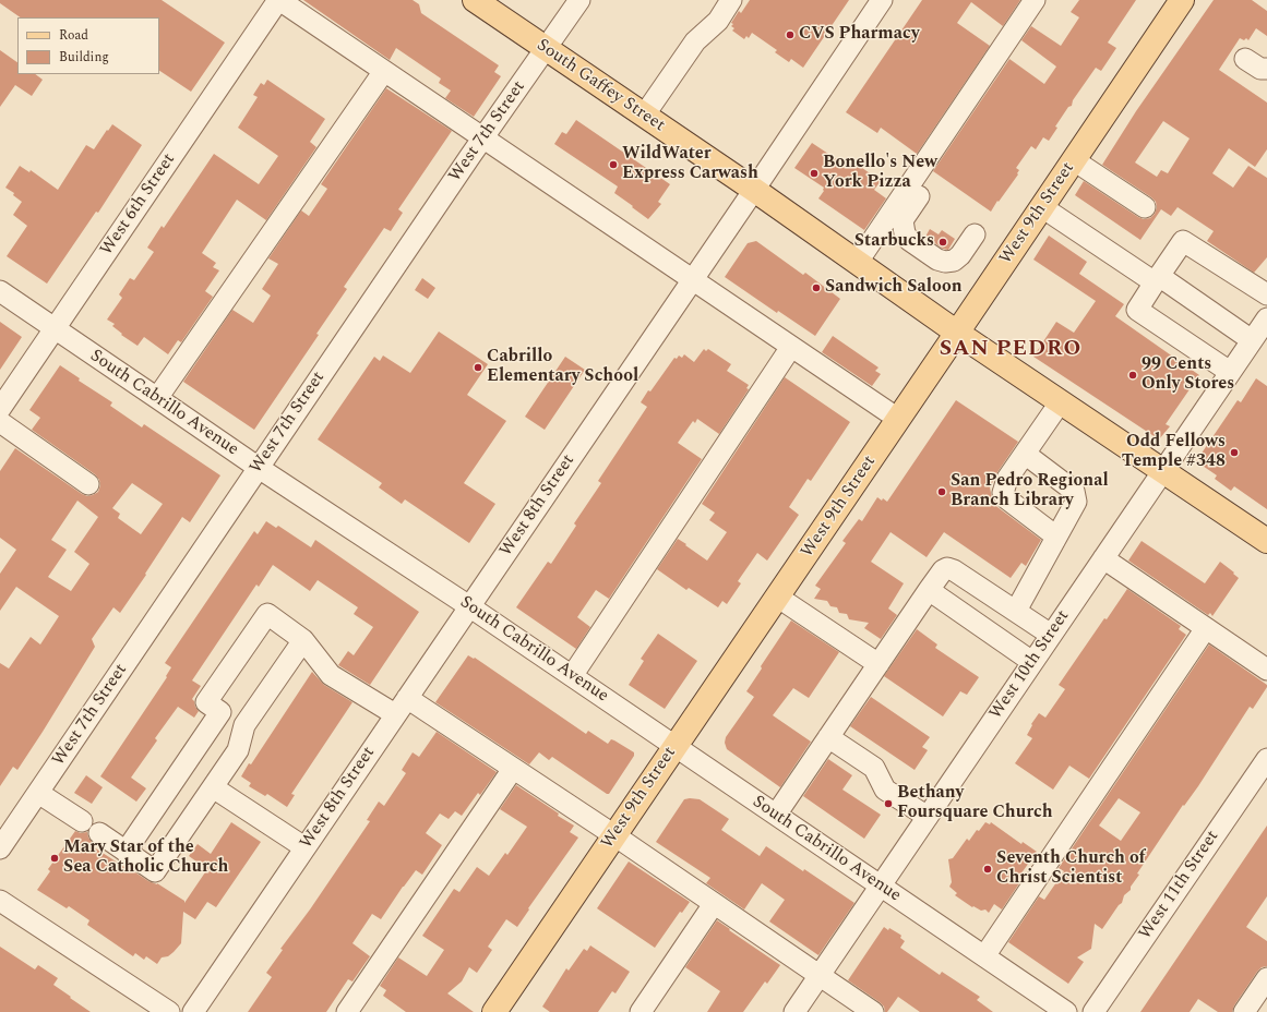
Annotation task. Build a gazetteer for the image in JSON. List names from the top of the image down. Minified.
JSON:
{"streets":{"main road":["South Gaffey Street","West 9th Street"],"street":["West 7th Street","West 6th Street","South Cabrillo Avenue","West 8th Street","West 10th Street","West 11th Street"]},"crossings":[["South Gaffey Street","West 7th Street"],["South Gaffey Street","West 9th Street"],["South Gaffey Street","West 8th Street"],["South Gaffey Street","West 10th Street"],["West 7th Street","South Cabrillo Avenue"],["West 6th Street","South Cabrillo Avenue"],["West 9th Street","South Cabrillo Avenue"],["South Cabrillo Avenue","West 8th Street"],["South Cabrillo Avenue","West 10th Street"]],"districts":["SAN PEDRO"],"places":["CVS Pharmacy","WildWater Express Carwash","Bonello's New York Pizza","Starbucks","Sandwich Saloon","Cabrillo Elementary School","99 Cents Only Stores","Odd Fellows Temple #348","San Pedro Regional Branch Library","Bethany Foursquare Church","Mary Star of the Sea Catholic Church","Seventh Church of Christ Scientist"],"legend":["Road","Building"]}
